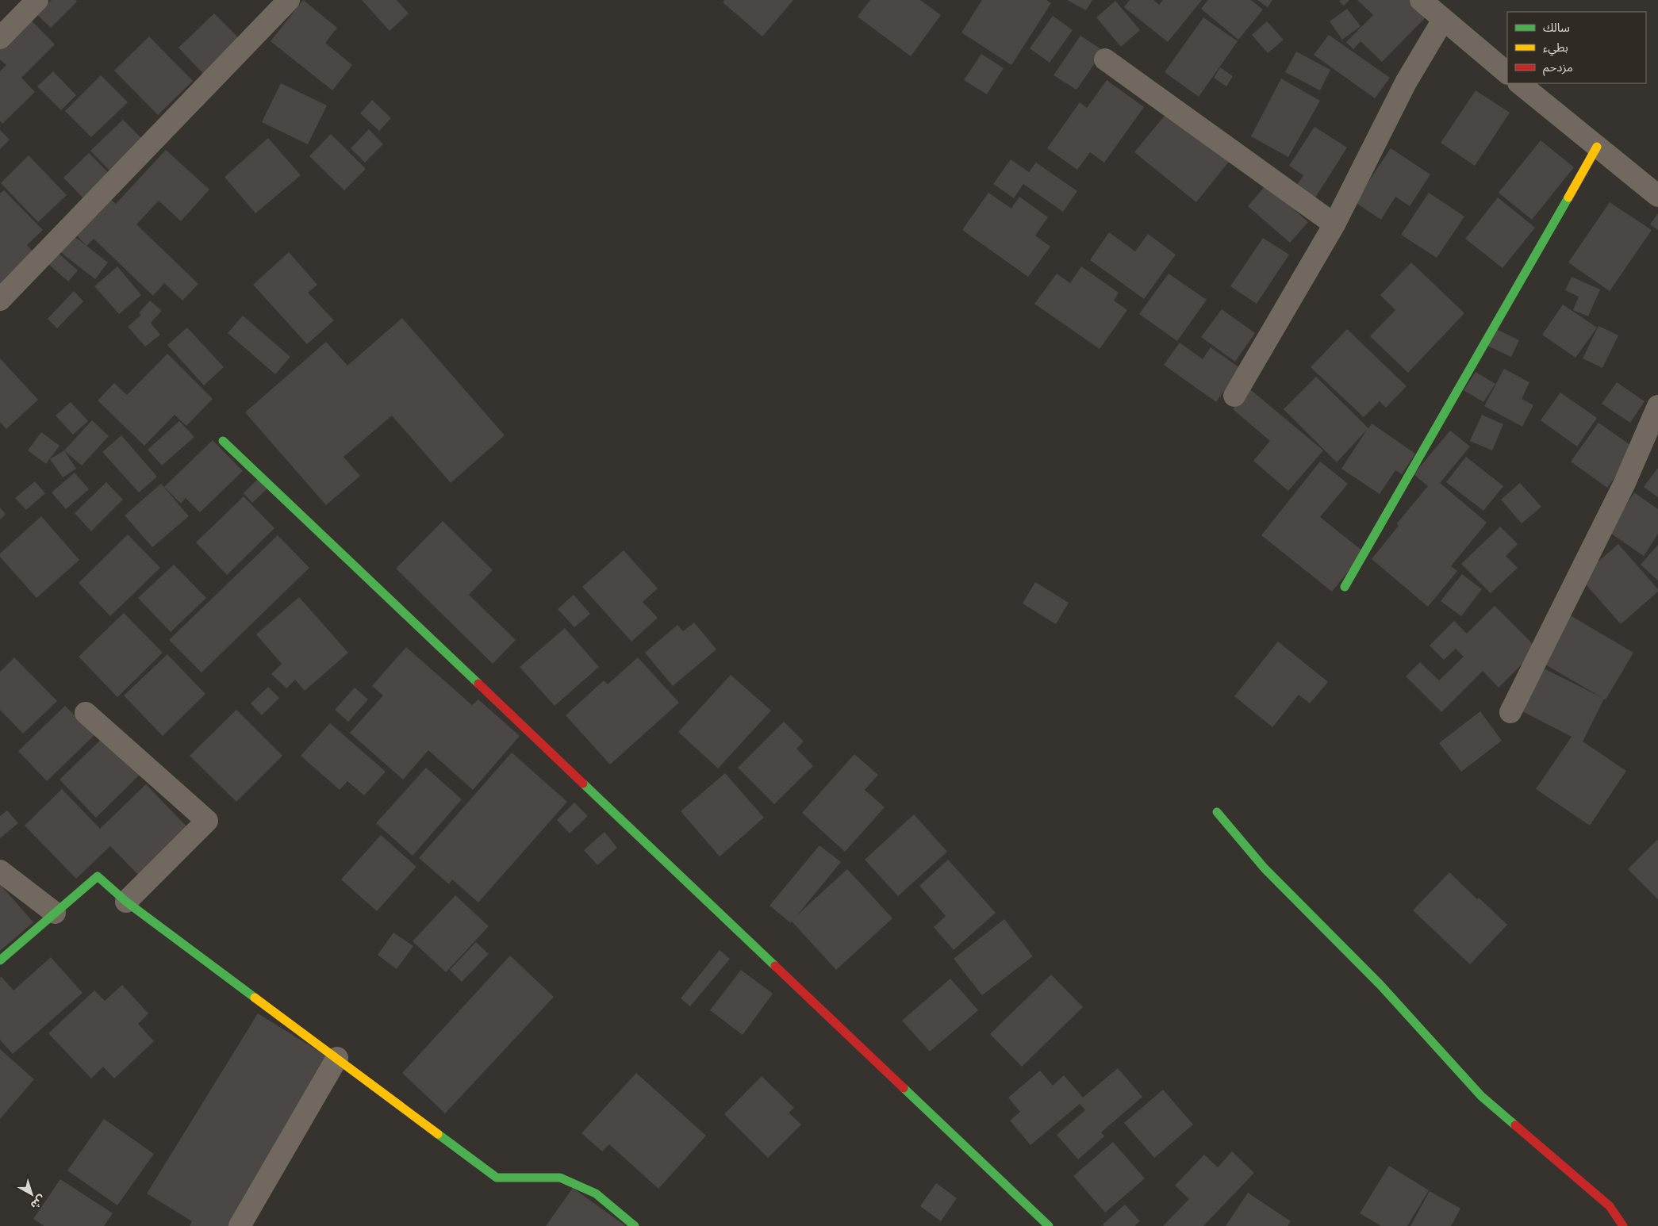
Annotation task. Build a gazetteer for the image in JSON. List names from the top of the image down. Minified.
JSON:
{"legend":["سالك","بطيء","مزدحم"],"north":"bottom right"}
